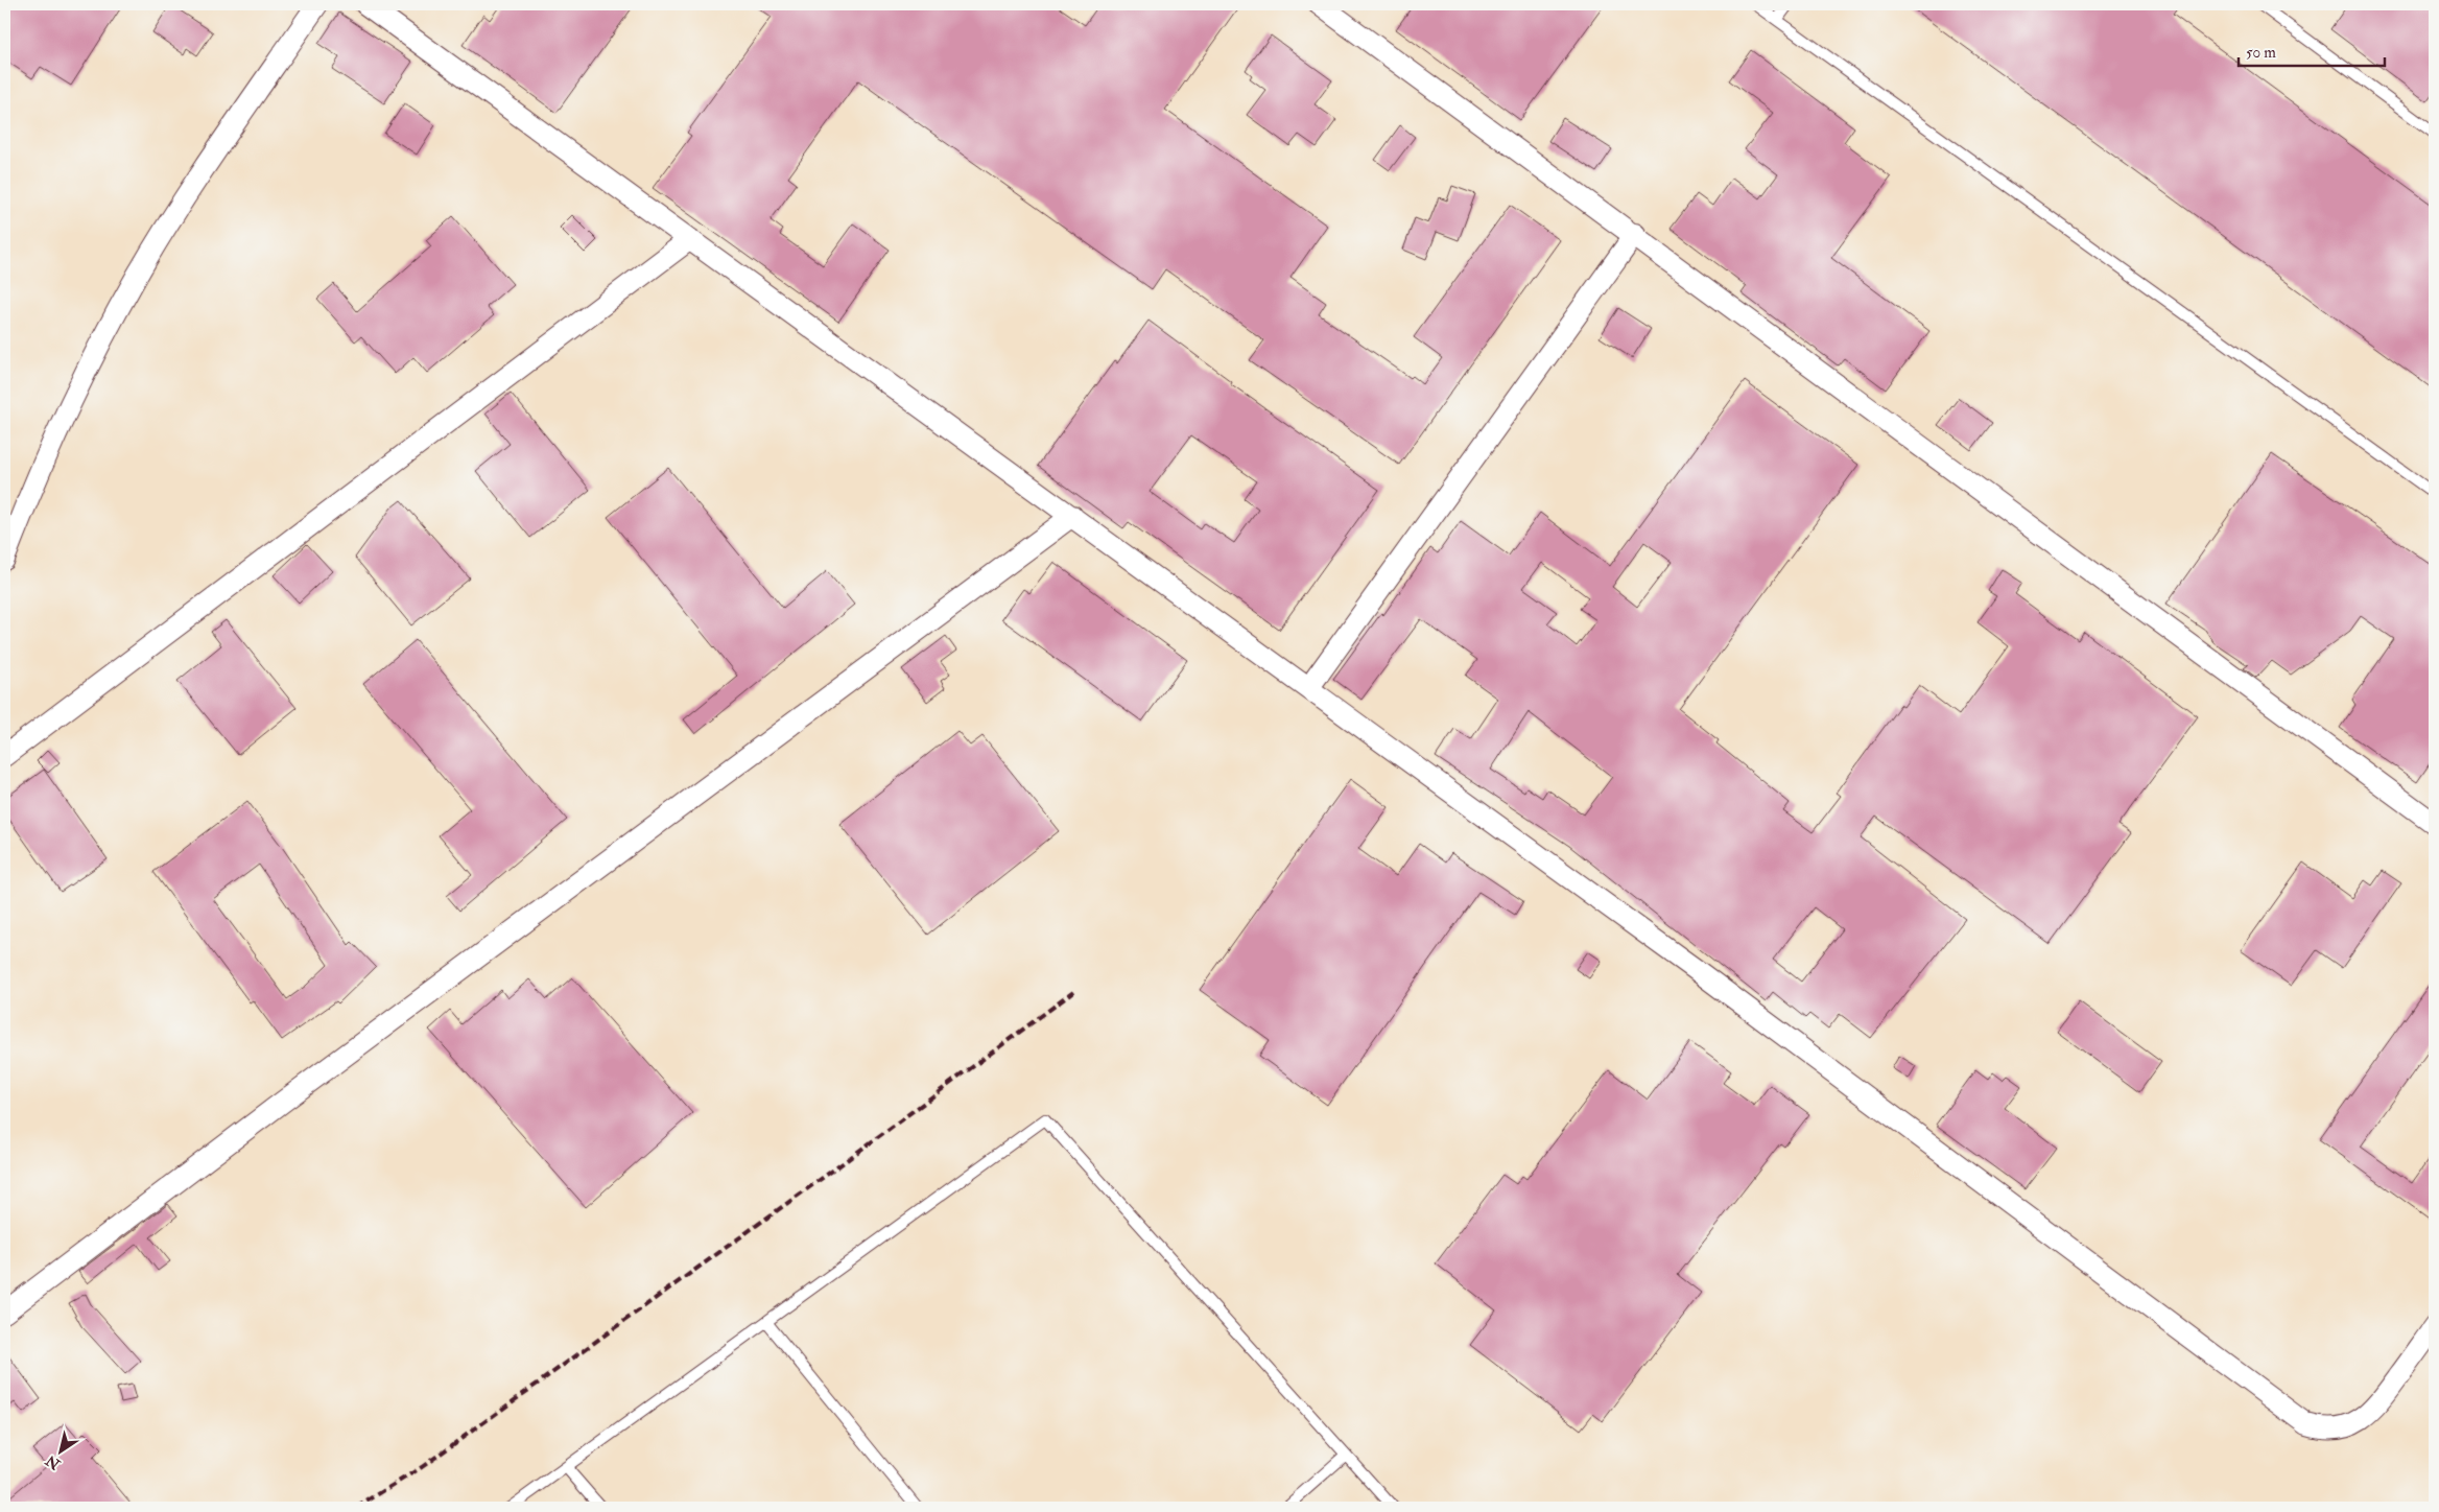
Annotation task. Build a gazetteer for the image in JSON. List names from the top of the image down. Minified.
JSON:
{"scale_bar":"50 m","north":"bottom left"}
